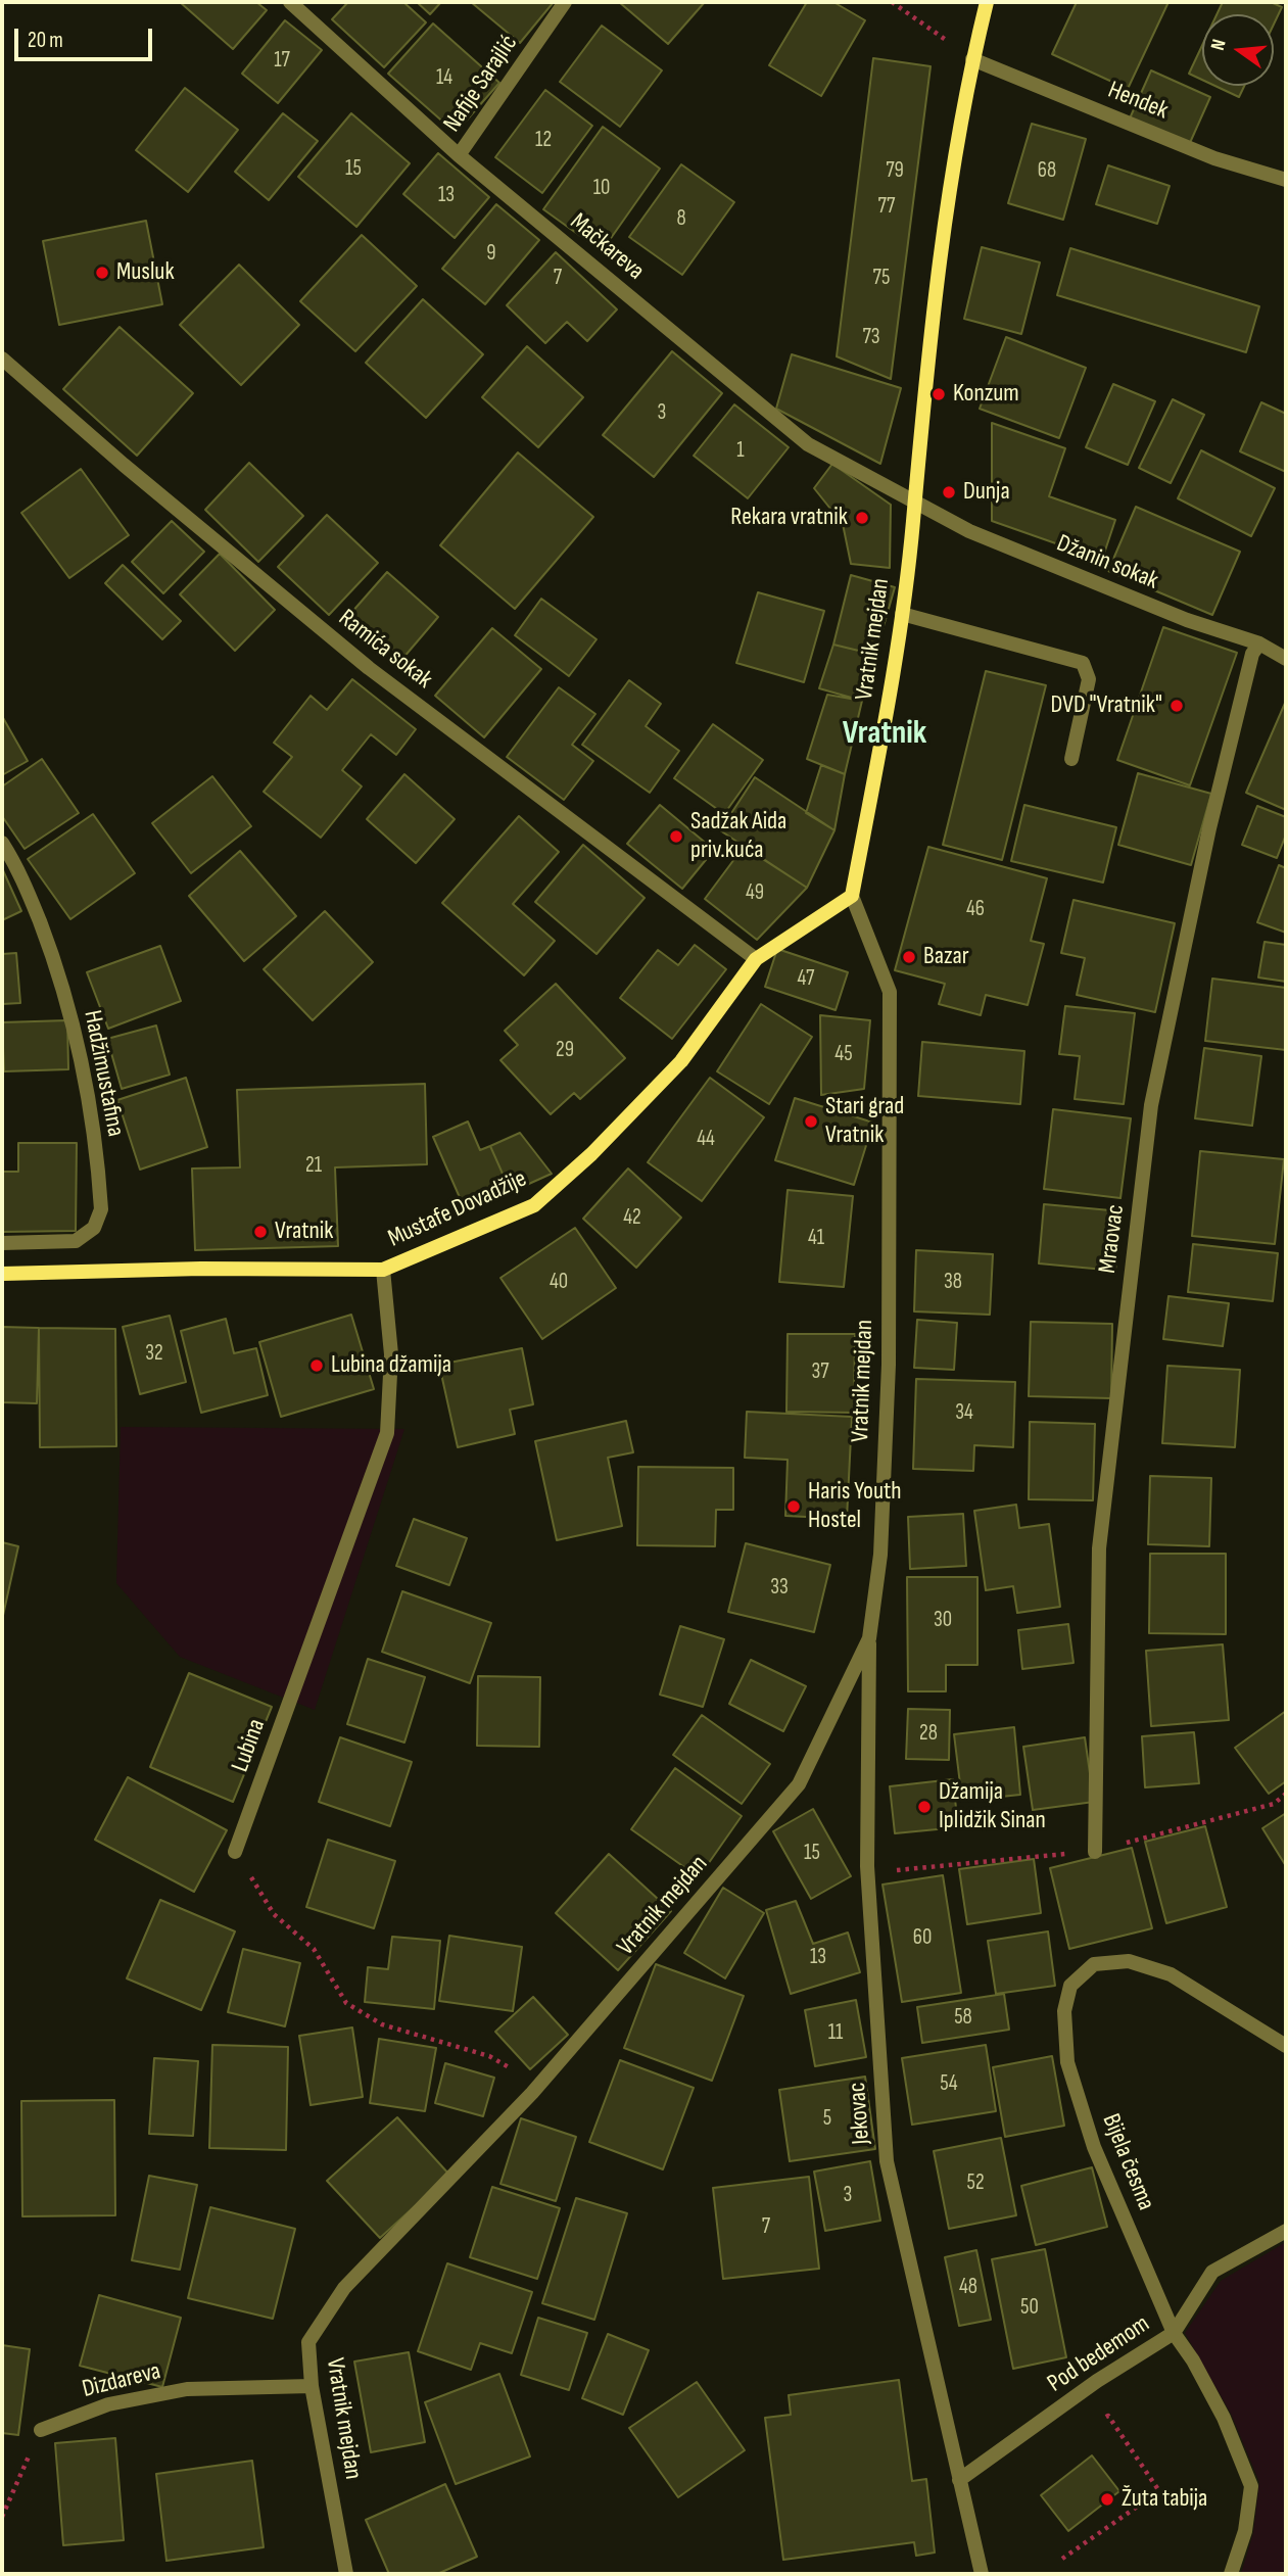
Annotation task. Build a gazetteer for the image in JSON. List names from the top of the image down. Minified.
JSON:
{"streets":{"street":["Nafije Sarajlić","Hendek","Mačkareva","Džanin sokak","Vratnik mejdan","Ramića sokak","Hadžimustafina","Mustafe Dovadžije","Mraovac","Lubina","Jekovac","Bijela česma","Pod bedemom","Dizdareva"]},"crossings":[["Nafije Sarajlić","Mačkareva"],["Hendek","Vratnik mejdan"],["Mačkareva","Džanin sokak"],["Mačkareva","Vratnik mejdan"],["Džanin sokak","Vratnik mejdan"],["Džanin sokak","Mraovac"],["Vratnik mejdan","Mustafe Dovadžije"],["Vratnik mejdan","Jekovac"],["Vratnik mejdan","Dizdareva"],["Ramića sokak","Mustafe Dovadžije"],["Mustafe Dovadžije","Lubina"],["Jekovac","Pod bedemom"],["Bijela česma","Pod bedemom"]],"districts":["Vratnik"],"places":["Musluk","Konzum","Dunja","Rekara vratnik","DVD \"Vratnik\"","Sadžak Aida priv.kuća","Bazar","Stari grad Vratnik","Vratnik","Lubina džamija","Haris Youth Hostel","Džamija Iplidžik Sinan","Žuta tabija"],"house_numbers":["17","14","12","15","79","68","10","13","77","8","9","7","75","73","3","1","49","46","47","29","45","44","21","42","41","40","38","32","37","34","33","30","28","15","60","13","58","11","54","5","52","3","7","48","50"],"scale_bar":"20 m","north":"left"}
